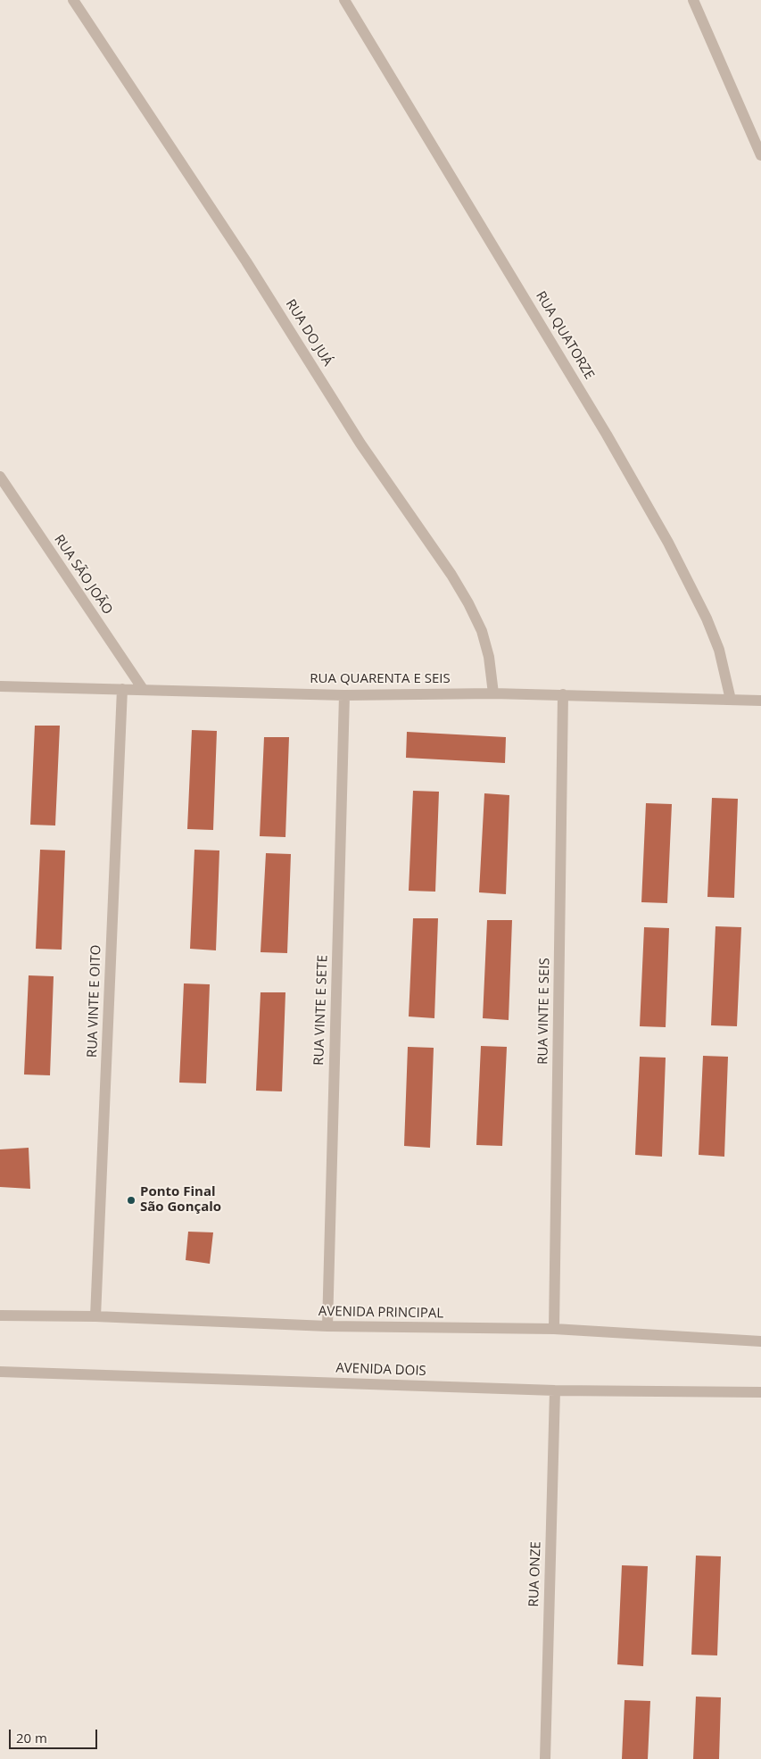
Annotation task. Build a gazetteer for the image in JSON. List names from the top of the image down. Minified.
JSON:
{"streets":{"street":["RUA DO JUÁ","RUA QUATORZE","RUA SÃO JOÃO","RUA QUARENTA E SEIS","RUA VINTE E OITO","RUA VINTE E SETE","RUA VINTE E SEIS","AVENIDA PRINCIPAL","AVENIDA DOIS","RUA ONZE"]},"crossings":[["RUA DO JUÁ","RUA QUARENTA E SEIS"],["RUA QUATORZE","RUA QUARENTA E SEIS"],["RUA SÃO JOÃO","RUA QUARENTA E SEIS"],["RUA QUARENTA E SEIS","RUA VINTE E OITO"],["RUA QUARENTA E SEIS","RUA VINTE E SETE"],["RUA QUARENTA E SEIS","RUA VINTE E SEIS"],["RUA VINTE E OITO","AVENIDA PRINCIPAL"],["RUA VINTE E SETE","AVENIDA PRINCIPAL"],["RUA VINTE E SEIS","AVENIDA PRINCIPAL"],["AVENIDA DOIS","RUA ONZE"]],"places":["Ponto Final São Gonçalo"],"scale_bar":"20 m"}
